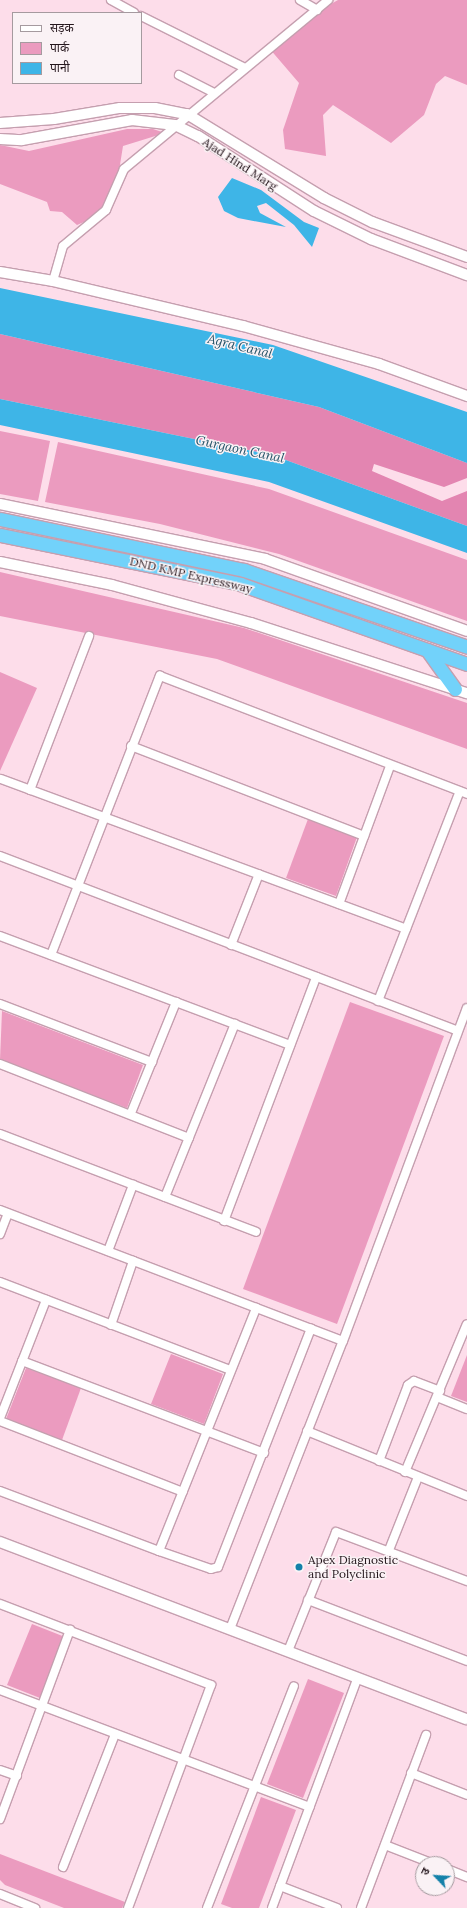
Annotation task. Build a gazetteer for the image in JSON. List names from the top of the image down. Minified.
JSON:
{"streets":{"highway":["DND KMP Expressway"],"street":["Ajad Hind Marg"]},"water":["Agra Canal","Gurgaon Canal"],"places":["Apex Diagnostic and Polyclinic"],"legend":["सड़क","पार्क","पानी"],"north":"top left"}
